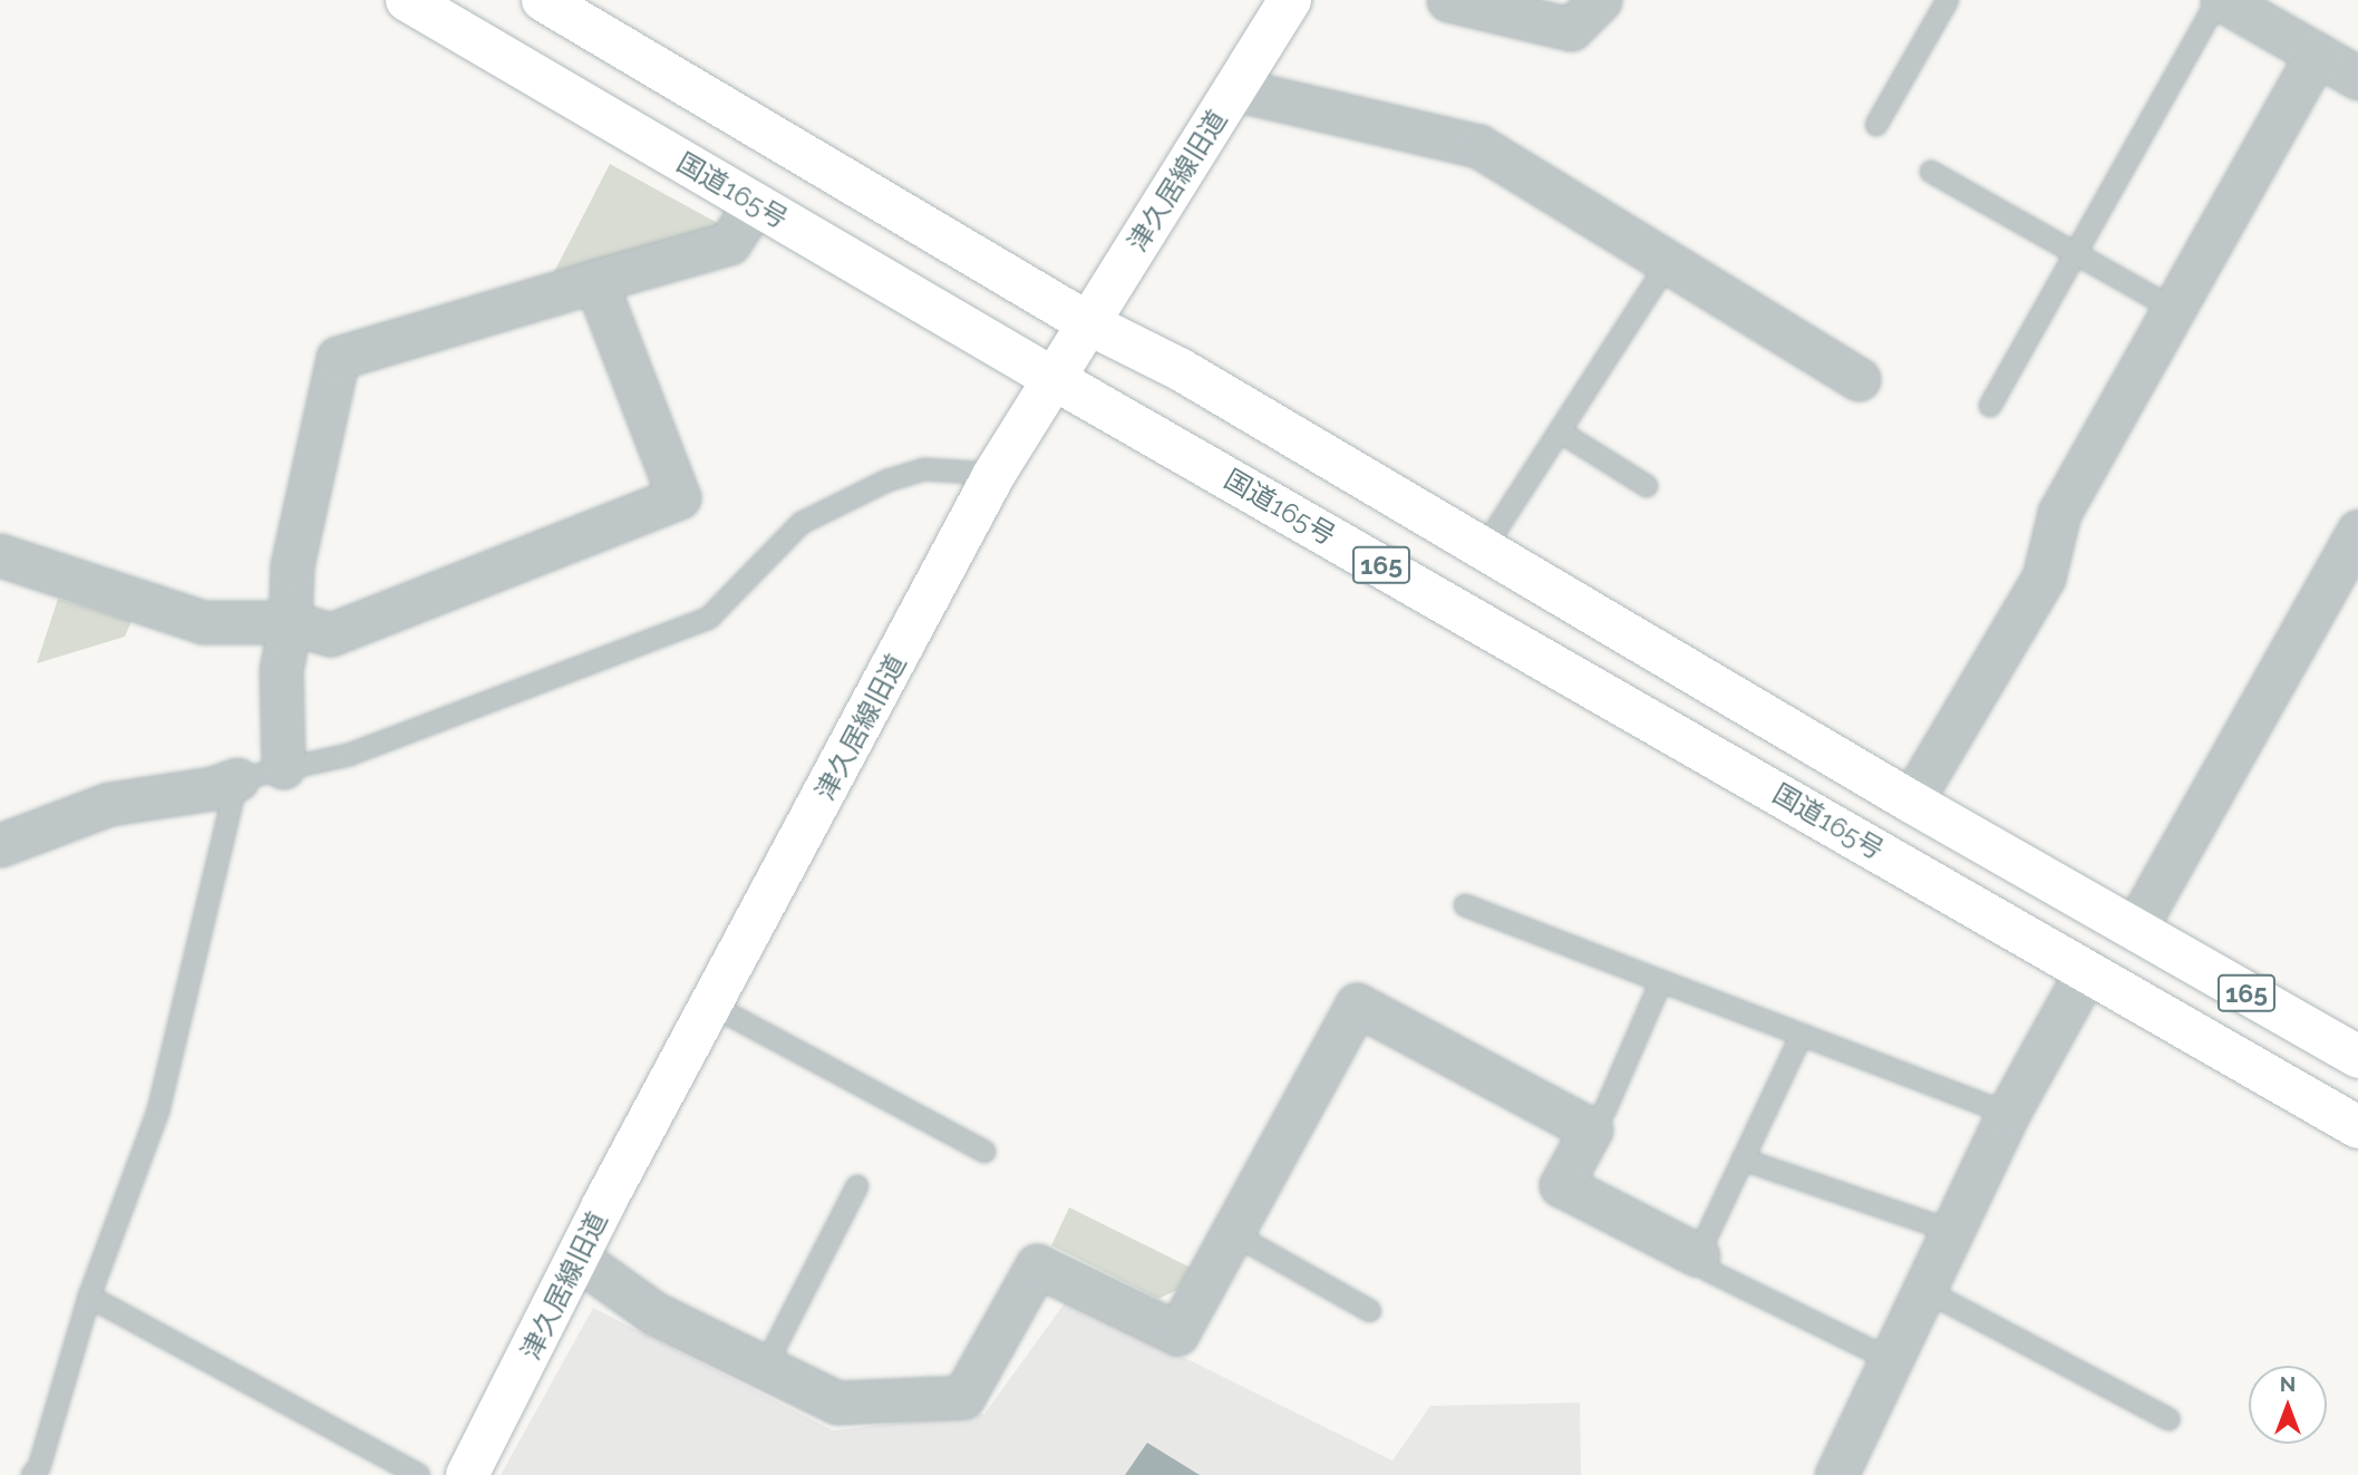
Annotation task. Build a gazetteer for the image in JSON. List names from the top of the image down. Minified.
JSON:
{"streets":{"main road":["津久居線旧道","国道165号","165"]},"crossings":[["津久居線旧道","国道165号"],["津久居線旧道","165"]],"north":"top"}
